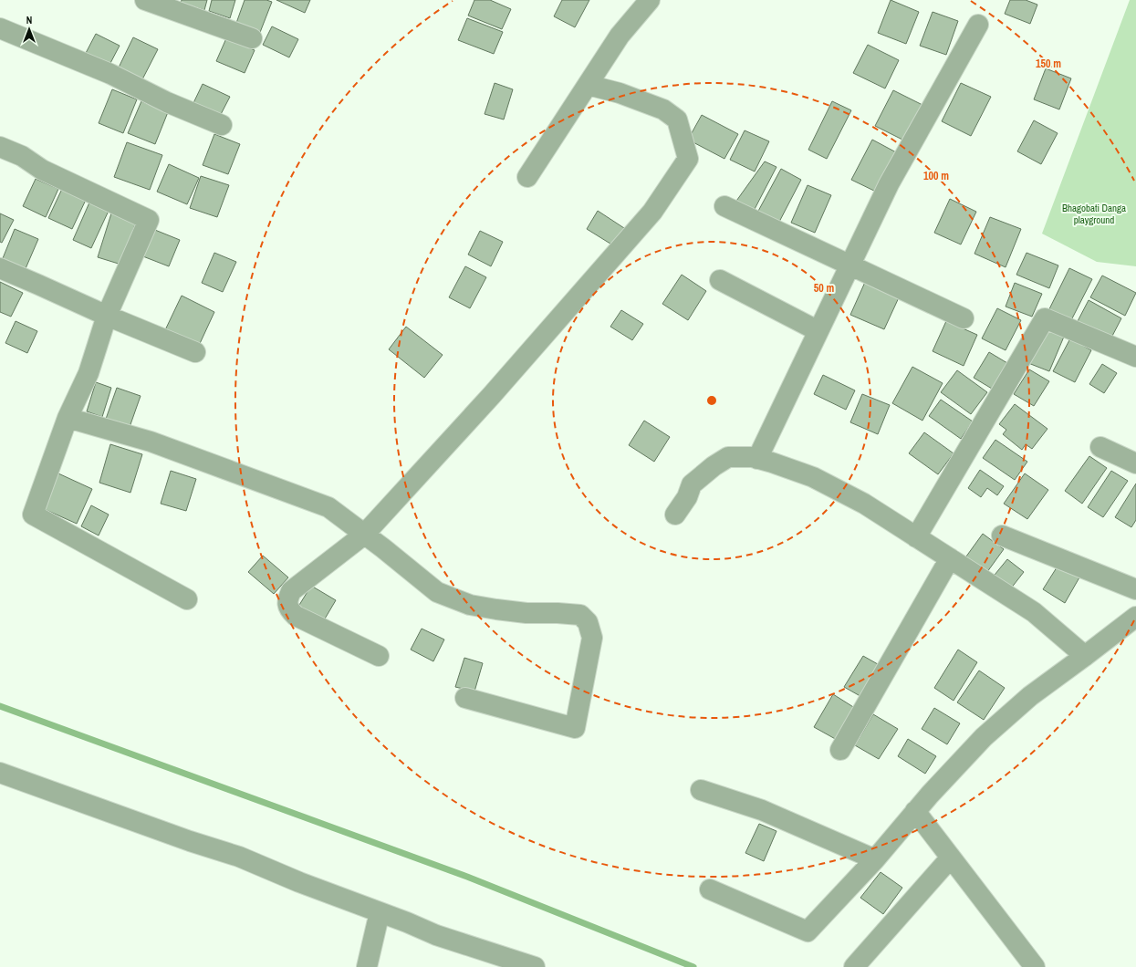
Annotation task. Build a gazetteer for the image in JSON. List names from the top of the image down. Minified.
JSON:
{"parks":["Bhagobati Danga playground"],"north":"top","rings":["150 m","100 m","50 m"]}
